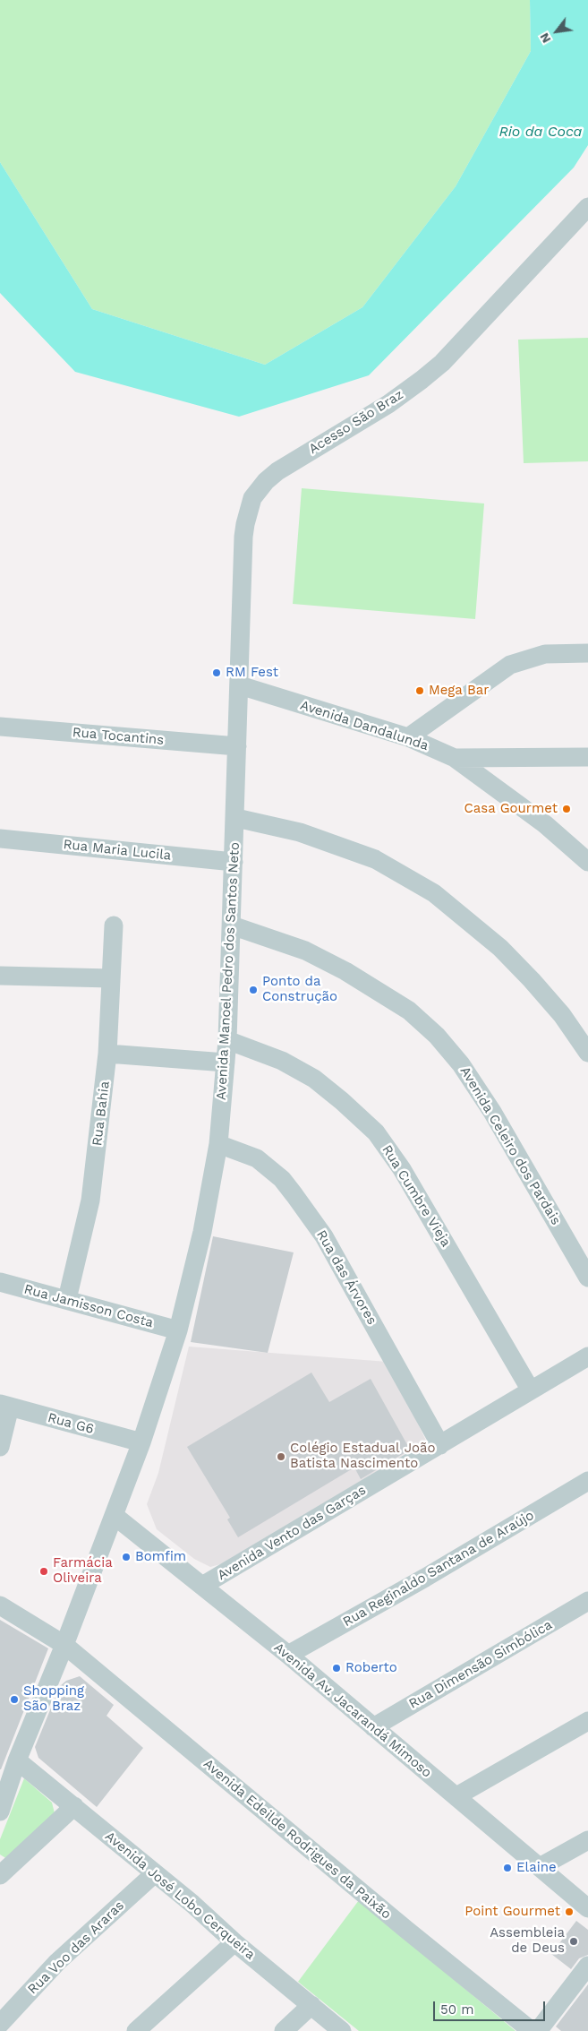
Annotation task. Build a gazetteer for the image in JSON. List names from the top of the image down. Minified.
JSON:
{"streets":{"street":["Acesso São Braz","Avenida Dandalunda","Rua Tocantins","Rua Maria Lucila","Avenida Manoel Pedro dos Santos Neto","Rua Bahia","Avenida Celeiro dos Pardais","Rua Cumbre Vieja","Rua das Árvores","Rua Jamisson Costa","Rua G6","Avenida Vento das Garças","Rua Reginaldo Santana de Araújo","Rua Dimensão Simbólica","Avenida Av. Jacarandá Mimoso","Avenida Edeilde Rodrigues da Paixão","Avenida José Lobo Cerqueira","Rua Voo das Araras"]},"crossings":[["Acesso São Braz","Avenida Dandalunda"],["Acesso São Braz","Avenida Manoel Pedro dos Santos Neto"],["Avenida Dandalunda","Avenida Manoel Pedro dos Santos Neto"],["Rua Tocantins","Avenida Manoel Pedro dos Santos Neto"],["Rua Maria Lucila","Avenida Manoel Pedro dos Santos Neto"],["Avenida Manoel Pedro dos Santos Neto","Avenida Celeiro dos Pardais"],["Avenida Manoel Pedro dos Santos Neto","Rua Cumbre Vieja"],["Avenida Manoel Pedro dos Santos Neto","Rua das Árvores"],["Avenida Manoel Pedro dos Santos Neto","Rua Jamisson Costa"],["Avenida Manoel Pedro dos Santos Neto","Rua G6"],["Avenida Manoel Pedro dos Santos Neto","Avenida Av. Jacarandá Mimoso"],["Avenida Manoel Pedro dos Santos Neto","Avenida Edeilde Rodrigues da Paixão"],["Avenida Manoel Pedro dos Santos Neto","Avenida José Lobo Cerqueira"],["Rua Bahia","Rua Jamisson Costa"],["Rua Cumbre Vieja","Avenida Vento das Garças"],["Rua das Árvores","Avenida Vento das Garças"],["Avenida Vento das Garças","Avenida Av. Jacarandá Mimoso"],["Rua Reginaldo Santana de Araújo","Avenida Av. Jacarandá Mimoso"],["Rua Dimensão Simbólica","Avenida Av. Jacarandá Mimoso"],["Avenida José Lobo Cerqueira","Rua Voo das Araras"]],"water":["Rio da Coca"],"places":["RM Fest","Mega Bar","Casa Gourmet","Ponto da Construção","Colégio Estadual João Batista Nascimento","Bomfim","Farmácia Oliveira","Roberto","Shopping São Braz","Elaine","Point Gourmet","Assembleia de Deus"],"scale_bar":"50 m","north":"bottom left"}
